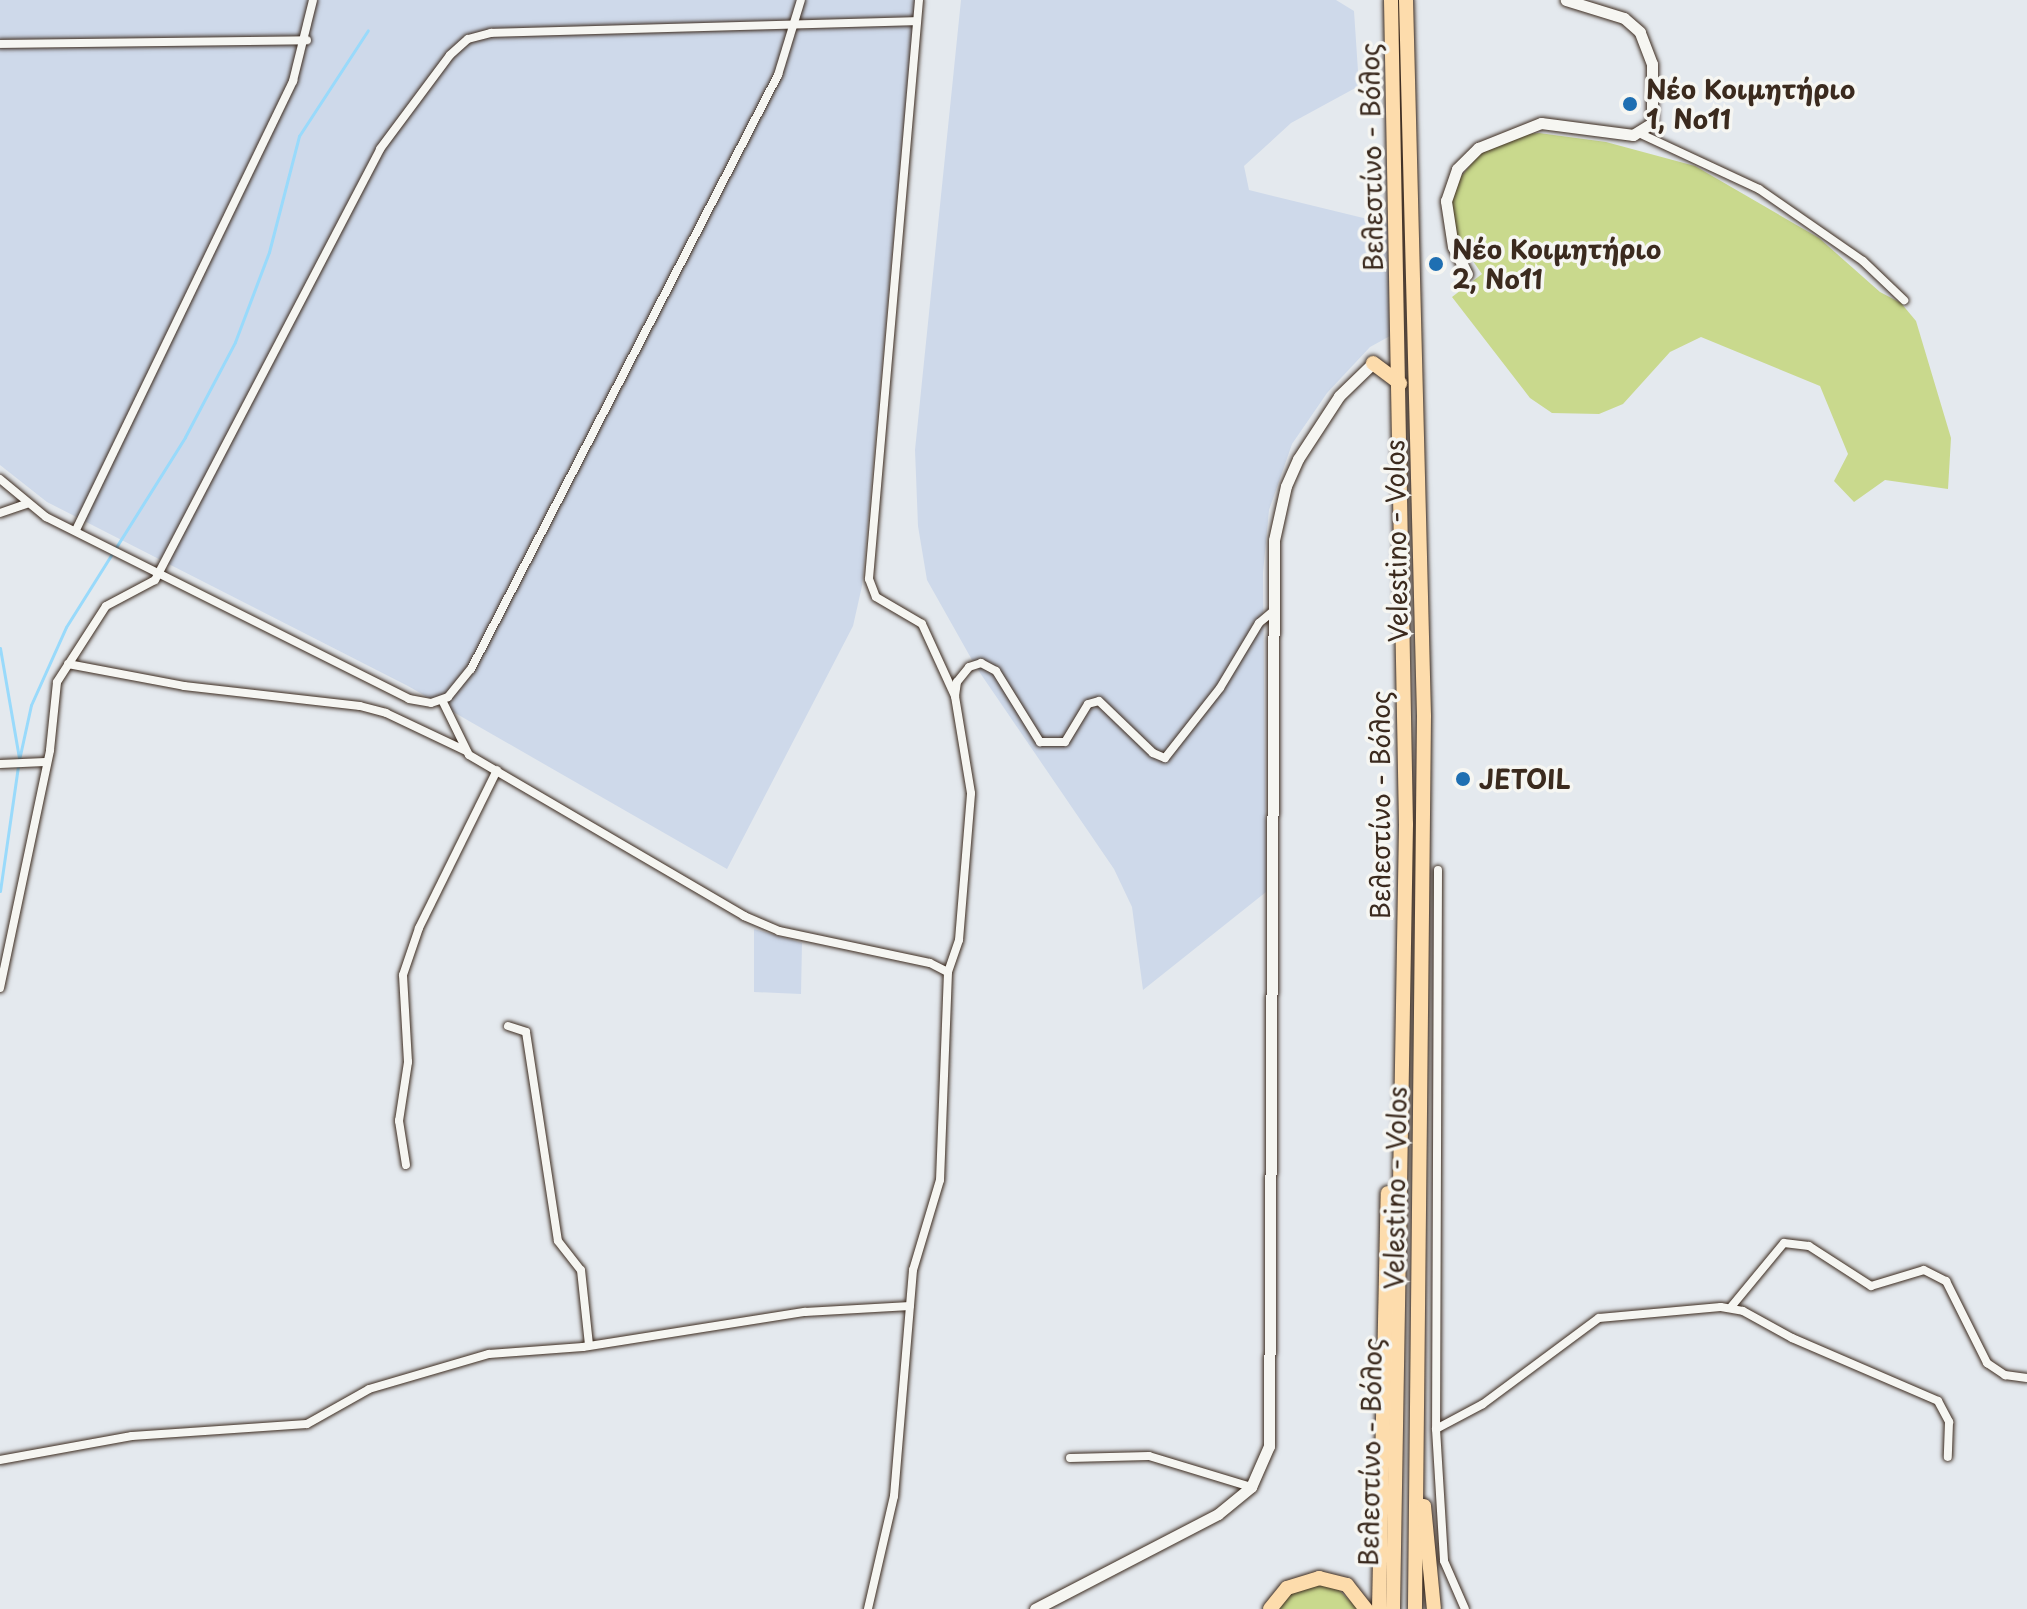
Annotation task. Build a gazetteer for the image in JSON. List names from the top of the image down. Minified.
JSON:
{"streets":{"highway":["Βελεστίνο - Βόλος","Velestino - Volos"]},"places":["Νέο Κοιμητήριο 1, Νο11","Νέο Κοιμητήριο 2, Νο11","JETOIL"]}
